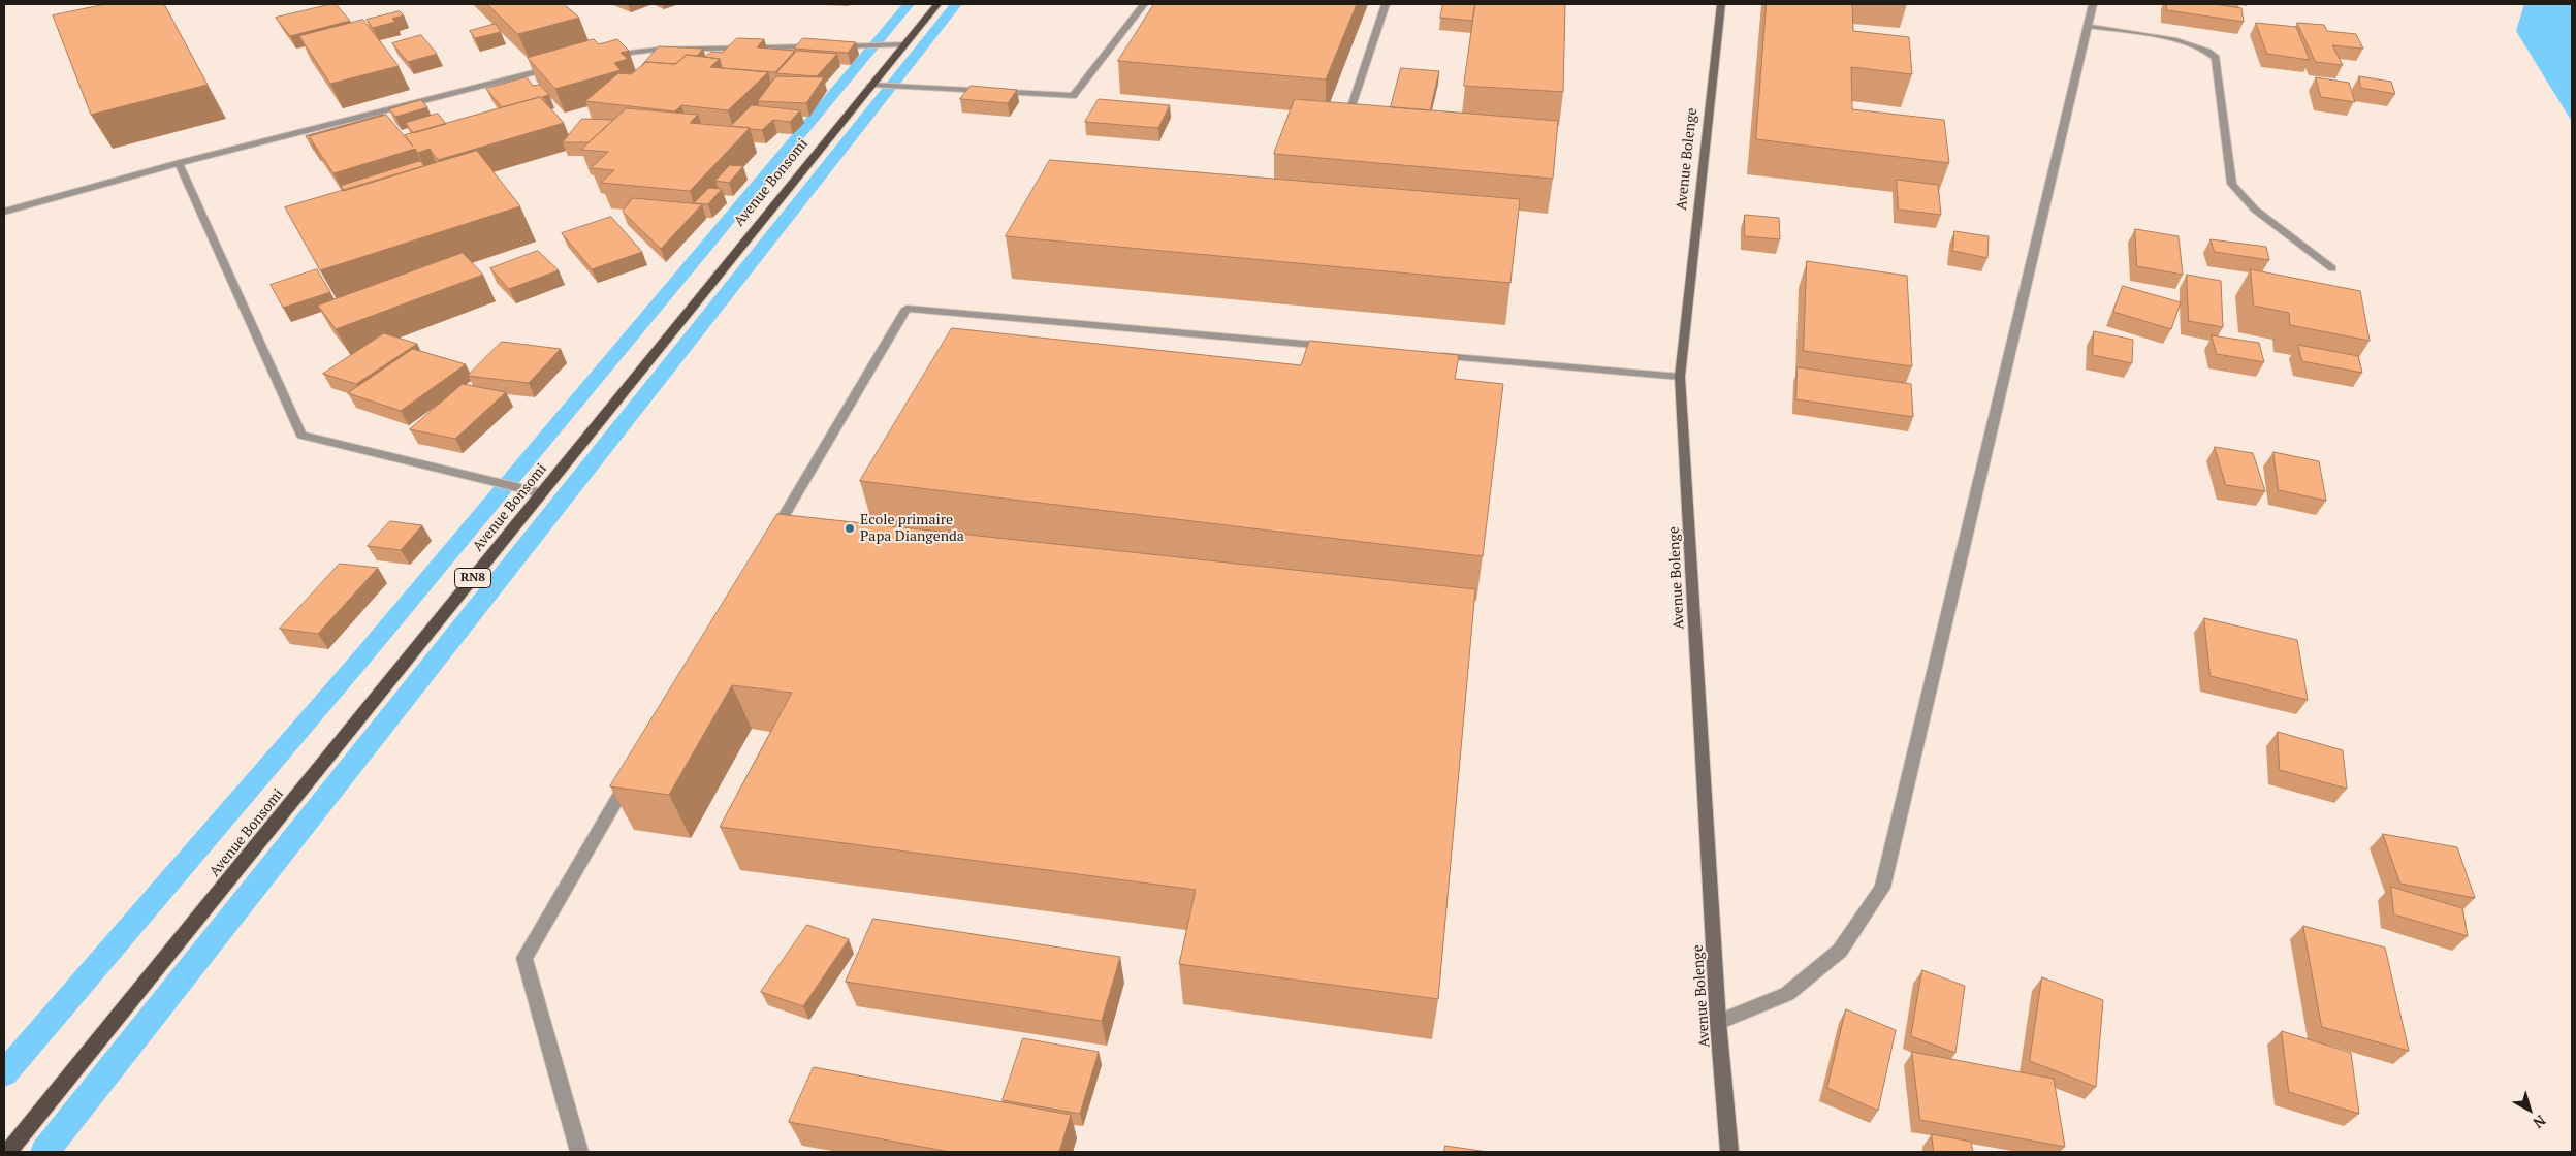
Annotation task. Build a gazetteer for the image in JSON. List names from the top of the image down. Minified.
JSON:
{"streets":{"main road":["Avenue Bonsomi","RN8"],"street":["Avenue Bolenge"]},"places":["Ecole primaire Papa Diangenda"],"north":"bottom right"}
